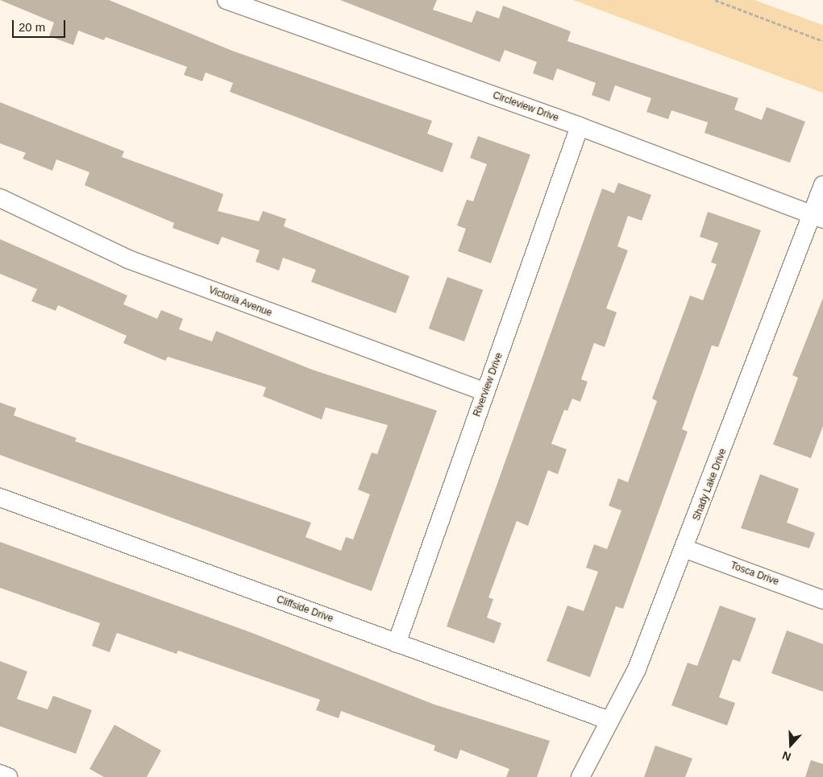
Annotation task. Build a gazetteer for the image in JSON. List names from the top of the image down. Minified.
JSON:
{"streets":{"street":["Circleview Drive","Victoria Avenue","Riverview Drive","Shady Lake Drive","Tosca Drive","Cliffside Drive"]},"crossings":[["Circleview Drive","Riverview Drive"],["Circleview Drive","Shady Lake Drive"],["Victoria Avenue","Riverview Drive"],["Riverview Drive","Cliffside Drive"],["Shady Lake Drive","Tosca Drive"],["Shady Lake Drive","Cliffside Drive"]],"scale_bar":"20 m","north":"bottom"}
